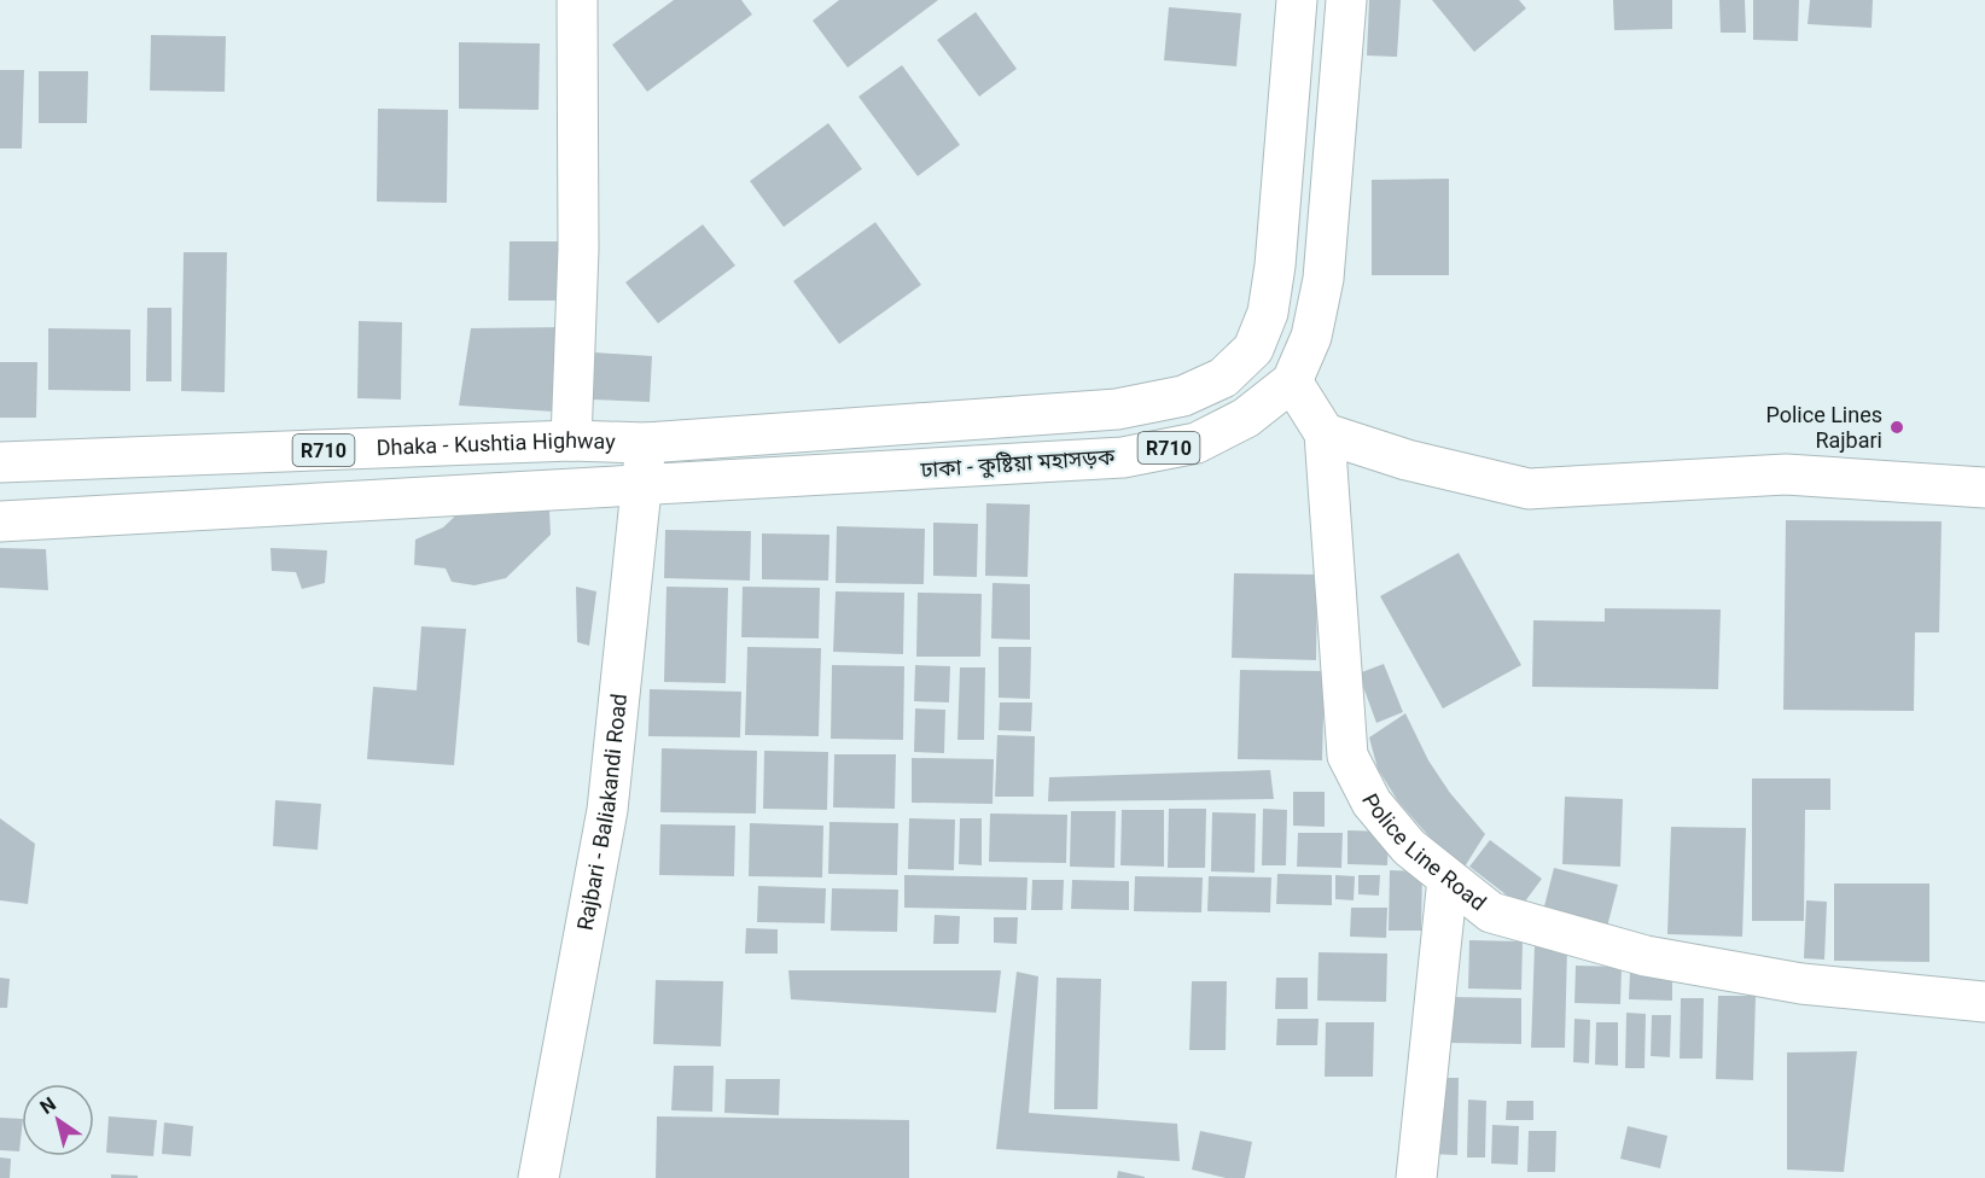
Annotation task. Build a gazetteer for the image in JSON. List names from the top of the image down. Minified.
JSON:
{"streets":{"main road":["Dhaka - Kushtia Highway","R710","ঢাকা - কুষ্টিয়া মহাসড়ক","Rajbari - Baliakandi Road","Police Line Road"]},"crossings":[["Dhaka - Kushtia Highway","R710"],["Dhaka - Kushtia Highway","ঢাকা - কুষ্টিয়া মহাসড়ক"],["Dhaka - Kushtia Highway","Rajbari - Baliakandi Road"],["R710","Rajbari - Baliakandi Road"],["ঢাকা - কুষ্টিয়া মহাসড়ক","Rajbari - Baliakandi Road"],["ঢাকা - কুষ্টিয়া মহাসড়ক","Police Line Road"]],"places":["Police Lines Rajbari"],"north":"top left"}
